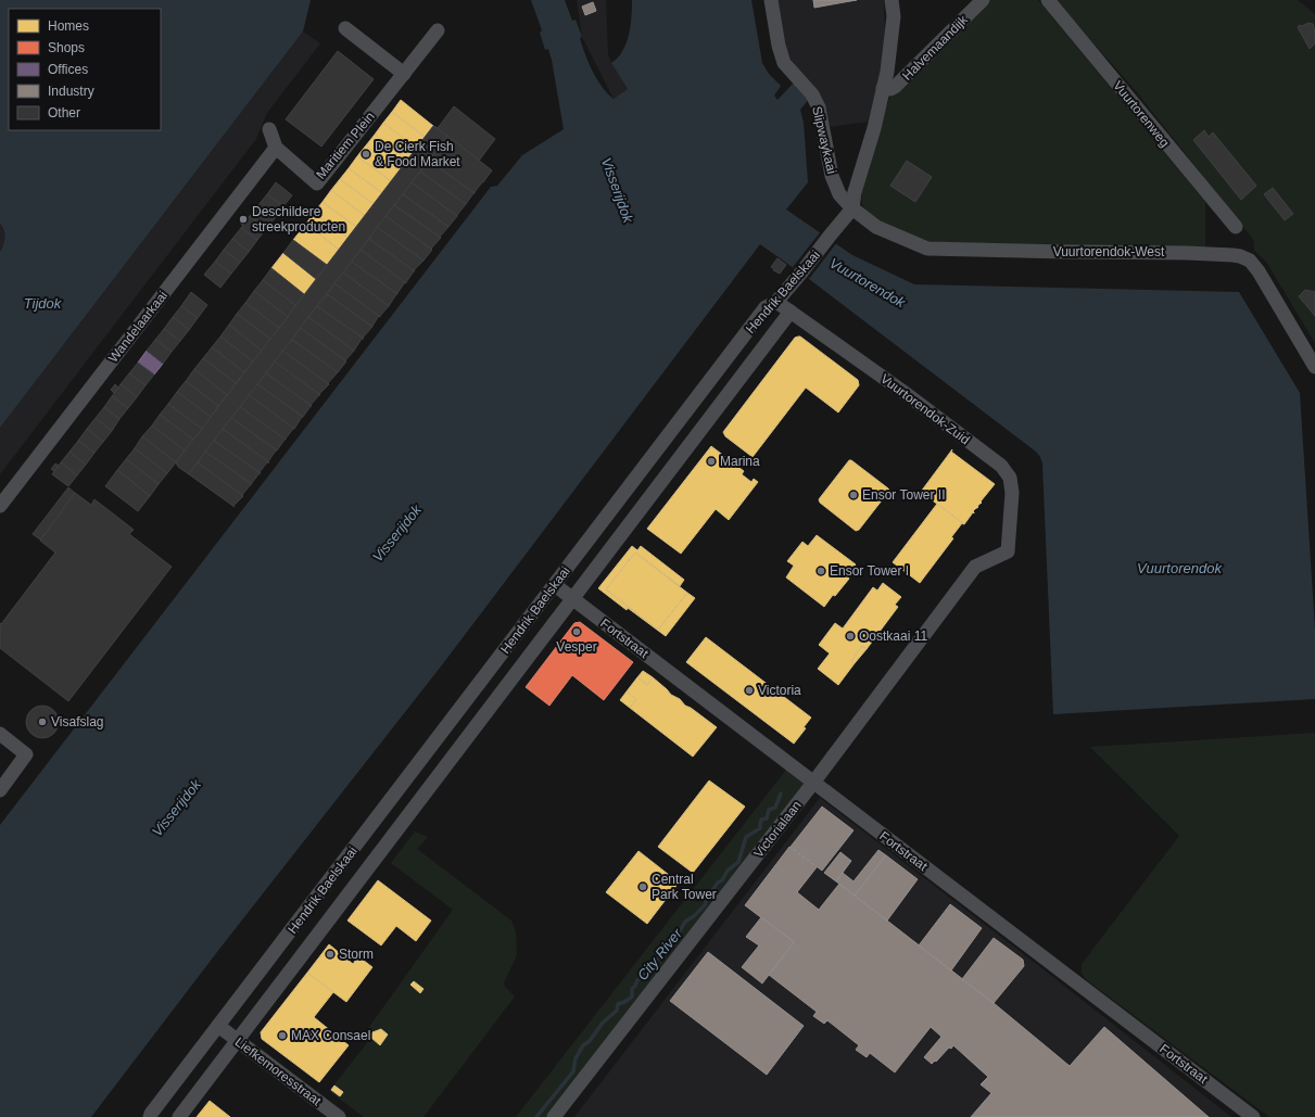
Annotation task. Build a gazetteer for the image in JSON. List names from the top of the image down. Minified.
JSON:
{"streets":{"street":["Halvemaandijk","Vuurtorenweg","Slipwaykaai","Maritiem Plein","Vuurtorendok-West","Hendrik Baelskaai","Wandelaarkaai","Vuurtorendok-Zuid","Fortstraat","Victorialaan","Liefkemoresstraat"]},"crossings":[["Halvemaandijk","Hendrik Baelskaai"],["Slipwaykaai","Vuurtorendok-West"],["Slipwaykaai","Hendrik Baelskaai"],["Maritiem Plein","Wandelaarkaai"],["Vuurtorendok-West","Hendrik Baelskaai"],["Hendrik Baelskaai","Vuurtorendok-Zuid"],["Hendrik Baelskaai","Fortstraat"],["Hendrik Baelskaai","Liefkemoresstraat"],["Vuurtorendok-Zuid","Victorialaan"],["Fortstraat","Victorialaan"]],"water":["Visserijdok","Vuurtorendok","Tijdok","City River"],"places":["De Cierk Fish & Food Market","Deschildere streekproducten","Marina","Ensor Tower II","Ensor Tower I","Vesper","Oostkaai 11","Victoria","Visafslag","Central Park Tower","Storm","MAX Consael"],"legend":["Homes","Shops","Offices","Industry","Other"]}
